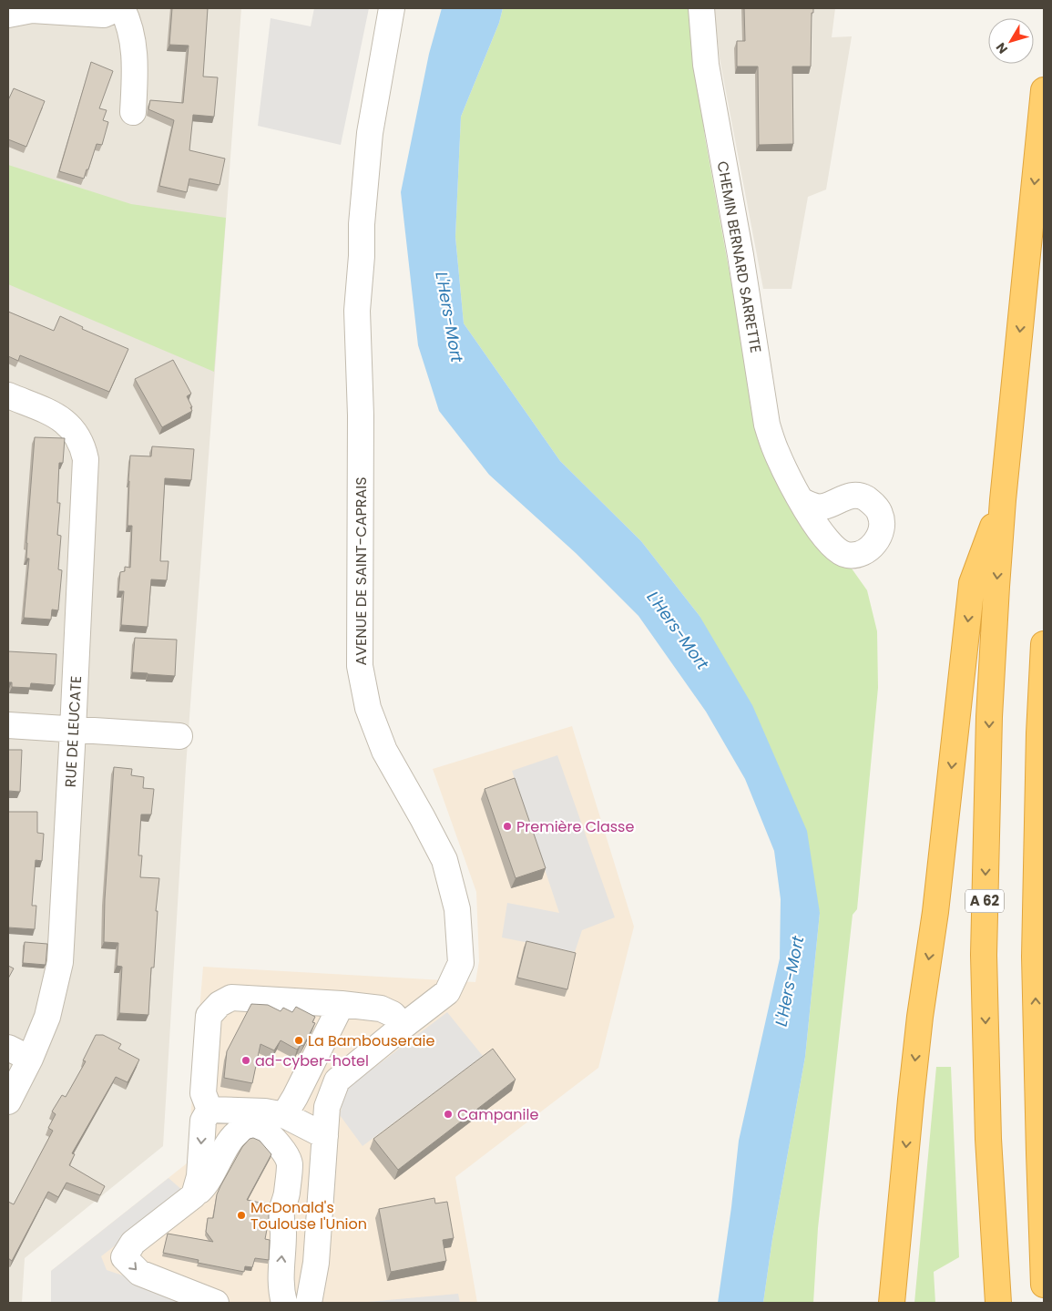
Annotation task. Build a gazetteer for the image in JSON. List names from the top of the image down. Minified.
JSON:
{"streets":{"highway":["A 62"],"street":["CHEMIN BERNARD SARRETTE","AVENUE DE SAINT-CAPRAIS","RUE DE LEUCATE"]},"water":["L'Hers-Mort"],"places":["Première Classe","La Bambouseraie","ad-cyber-hotel","Campanile","McDonald's Toulouse l'Union"],"north":"bottom left"}
